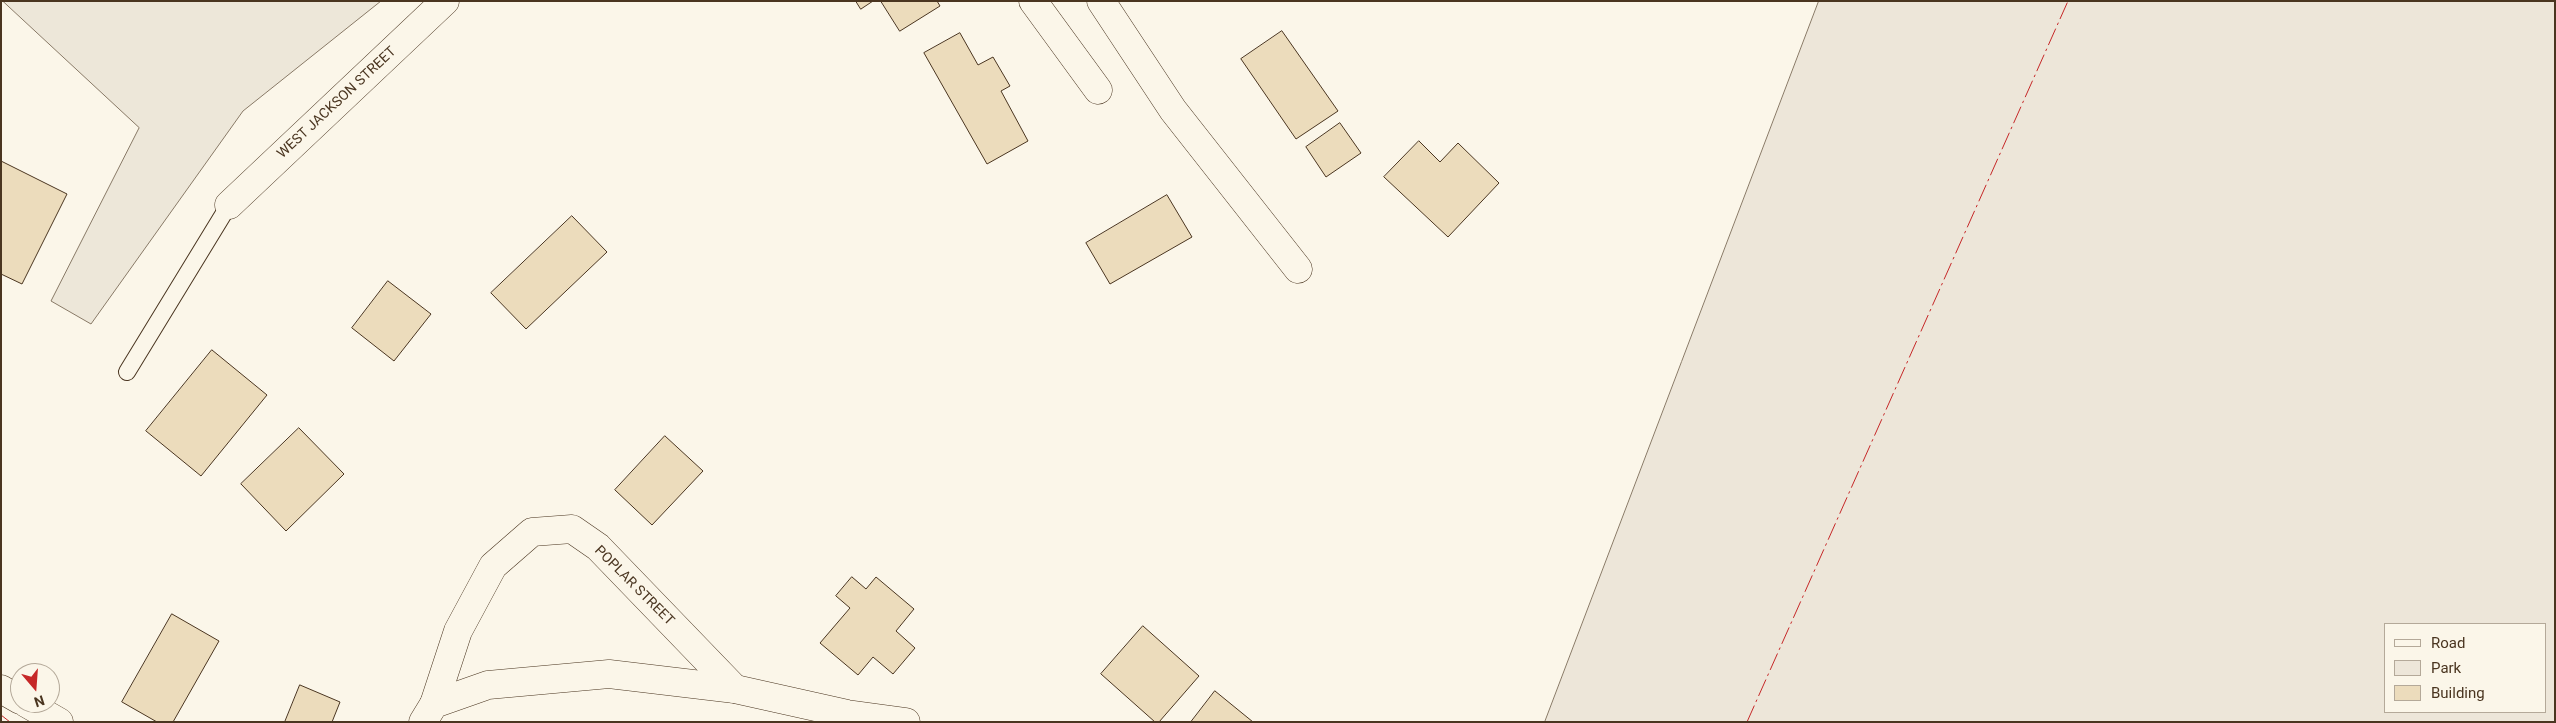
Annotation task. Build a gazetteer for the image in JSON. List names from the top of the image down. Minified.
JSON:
{"streets":{"street":["WEST JACKSON STREET","POPLAR STREET"]},"legend":["Road","Park","Building"],"north":"bottom"}
